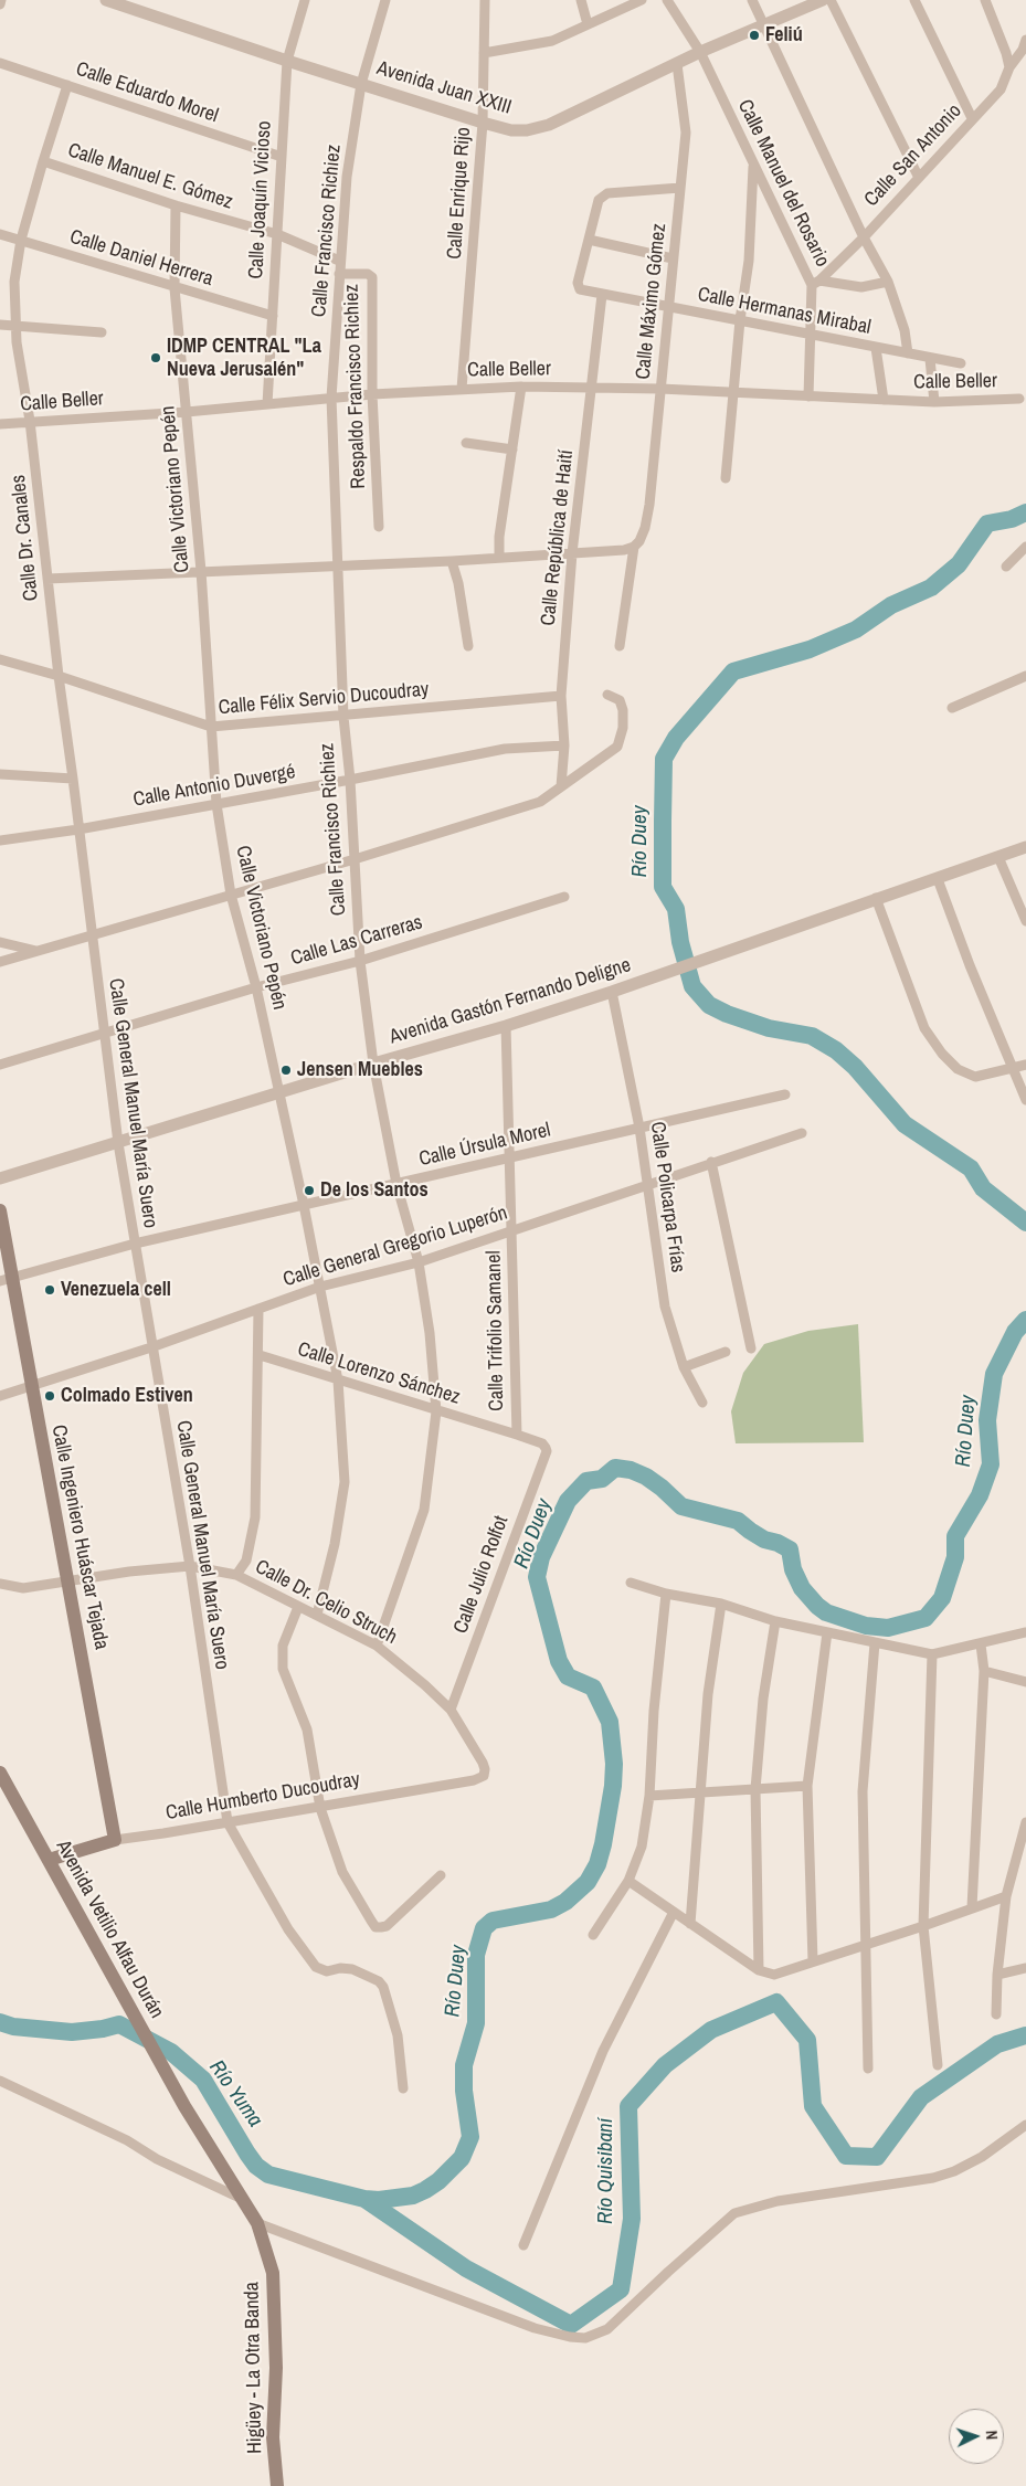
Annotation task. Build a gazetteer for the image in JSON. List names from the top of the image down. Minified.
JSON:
{"streets":{"main road":["Calle Ingeniero Huáscar Tejada","Calle Humberto Ducoudray","Avenida Vetilio Alfau Durán","Higüey - La Otra Banda"],"street":["Avenida Juan XXIII","Calle Eduardo Morel","Calle San Antonio","Calle Manuel E. Gómez","Calle Manuel del Rosario","Calle Enrique Rijo","Calle Joaquín Vicioso","Calle Francisco Richiez","Calle Daniel Herrera","Calle Máximo Gómez","Calle Hermanas Mirabal","Calle Beller","Respaldo Francisco Richiez","Calle Victoriano Pepén","Calle Dr. Canales","Calle República de Haití","Calle Félix Servio Ducoudray","Calle Antonio Duvergé","Calle Las Carreras","Avenida Gastón Fernando Deligne","Calle General Manuel María Suero","Calle Úrsula Morel","Calle Policarpa Frías","Calle General Gregorio Luperón","Calle Trifolio Samanel","Calle Lorenzo Sánchez","Calle Julio Rolfot","Calle Dr. Celio Struch"]},"crossings":[["Avenida Juan XXIII","Calle Manuel del Rosario"],["Avenida Juan XXIII","Calle Enrique Rijo"],["Avenida Juan XXIII","Calle Joaquín Vicioso"],["Avenida Juan XXIII","Calle Francisco Richiez"],["Avenida Juan XXIII","Calle Máximo Gómez"],["Calle Eduardo Morel","Calle Joaquín Vicioso"],["Calle Eduardo Morel","Calle Dr. Canales"],["Calle San Antonio","Calle Manuel del Rosario"],["Calle Manuel E. Gómez","Calle Joaquín Vicioso"],["Calle Manuel E. Gómez","Calle Francisco Richiez"],["Calle Manuel E. Gómez","Calle Victoriano Pepén"],["Calle Manuel E. Gómez","Calle Dr. Canales"],["Calle Manuel del Rosario","Calle Hermanas Mirabal"],["Calle Manuel del Rosario","Calle Beller"],["Calle Enrique Rijo","Calle Beller"],["Calle Joaquín Vicioso","Calle Daniel Herrera"],["Calle Joaquín Vicioso","Calle Beller"],["Calle Francisco Richiez","Calle Beller"],["Calle Francisco Richiez","Respaldo Francisco Richiez"],["Calle Francisco Richiez","Calle Félix Servio Ducoudray"],["Calle Francisco Richiez","Calle Antonio Duvergé"],["Calle Francisco Richiez","Calle Las Carreras"],["Calle Francisco Richiez","Avenida Gastón Fernando Deligne"],["Calle Francisco Richiez","Calle Úrsula Morel"],["Calle Francisco Richiez","Calle General Gregorio Luperón"],["Calle Francisco Richiez","Calle Lorenzo Sánchez"],["Calle Francisco Richiez","Calle Dr. Celio Struch"],["Calle Daniel Herrera","Calle Victoriano Pepén"],["Calle Daniel Herrera","Calle Dr. Canales"],["Calle Máximo Gómez","Calle Hermanas Mirabal"],["Calle Máximo Gómez","Calle Beller"],["Calle Hermanas Mirabal","Calle República de Haití"],["Calle Beller","Respaldo Francisco Richiez"],["Calle Beller","Calle Victoriano Pepén"],["Calle Beller","Calle Dr. Canales"],["Calle Beller","Calle República de Haití"],["Calle Victoriano Pepén","Calle Félix Servio Ducoudray"],["Calle Victoriano Pepén","Calle Antonio Duvergé"],["Calle Victoriano Pepén","Calle Las Carreras"],["Calle Victoriano Pepén","Avenida Gastón Fernando Deligne"],["Calle Victoriano Pepén","Calle Úrsula Morel"],["Calle Victoriano Pepén","Calle General Gregorio Luperón"],["Calle Victoriano Pepén","Calle Lorenzo Sánchez"],["Calle Victoriano Pepén","Calle Dr. Celio Struch"],["Calle Dr. Canales","Calle Félix Servio Ducoudray"],["Calle Dr. Canales","Calle Antonio Duvergé"],["Calle Dr. Canales","Calle General Manuel María Suero"],["Calle República de Haití","Calle Félix Servio Ducoudray"],["Calle República de Haití","Calle Antonio Duvergé"],["Calle Antonio Duvergé","Calle General Manuel María Suero"],["Calle Las Carreras","Calle General Manuel María Suero"],["Avenida Gastón Fernando Deligne","Calle General Manuel María Suero"],["Avenida Gastón Fernando Deligne","Calle Policarpa Frías"],["Avenida Gastón Fernando Deligne","Calle Trifolio Samanel"],["Calle General Manuel María Suero","Calle Úrsula Morel"],["Calle General Manuel María Suero","Calle General Gregorio Luperón"],["Calle General Manuel María Suero","Calle Dr. Celio Struch"],["Calle General Manuel María Suero","Calle Humberto Ducoudray"],["Calle Úrsula Morel","Calle Policarpa Frías"],["Calle Úrsula Morel","Calle Trifolio Samanel"],["Calle Úrsula Morel","Calle Ingeniero Huáscar Tejada"],["Calle Policarpa Frías","Calle General Gregorio Luperón"],["Calle General Gregorio Luperón","Calle Trifolio Samanel"],["Calle General Gregorio Luperón","Calle Ingeniero Huáscar Tejada"],["Calle Trifolio Samanel","Calle Lorenzo Sánchez"],["Calle Lorenzo Sánchez","Calle Julio Rolfot"],["Calle Ingeniero Huáscar Tejada","Calle Dr. Celio Struch"],["Calle Ingeniero Huáscar Tejada","Calle Humberto Ducoudray"],["Calle Julio Rolfot","Calle Dr. Celio Struch"],["Calle Dr. Celio Struch","Calle Humberto Ducoudray"],["Calle Humberto Ducoudray","Avenida Vetilio Alfau Durán"],["Avenida Vetilio Alfau Durán","Higüey - La Otra Banda"]],"water":["Río Duey","Río Yuma","Río Quisibaní"],"places":["Feliú","IDMP CENTRAL \"La Nueva Jerusalén\"","Jensen Muebles","De los Santos","Venezuela cell","Colmado Estiven"],"north":"right"}
